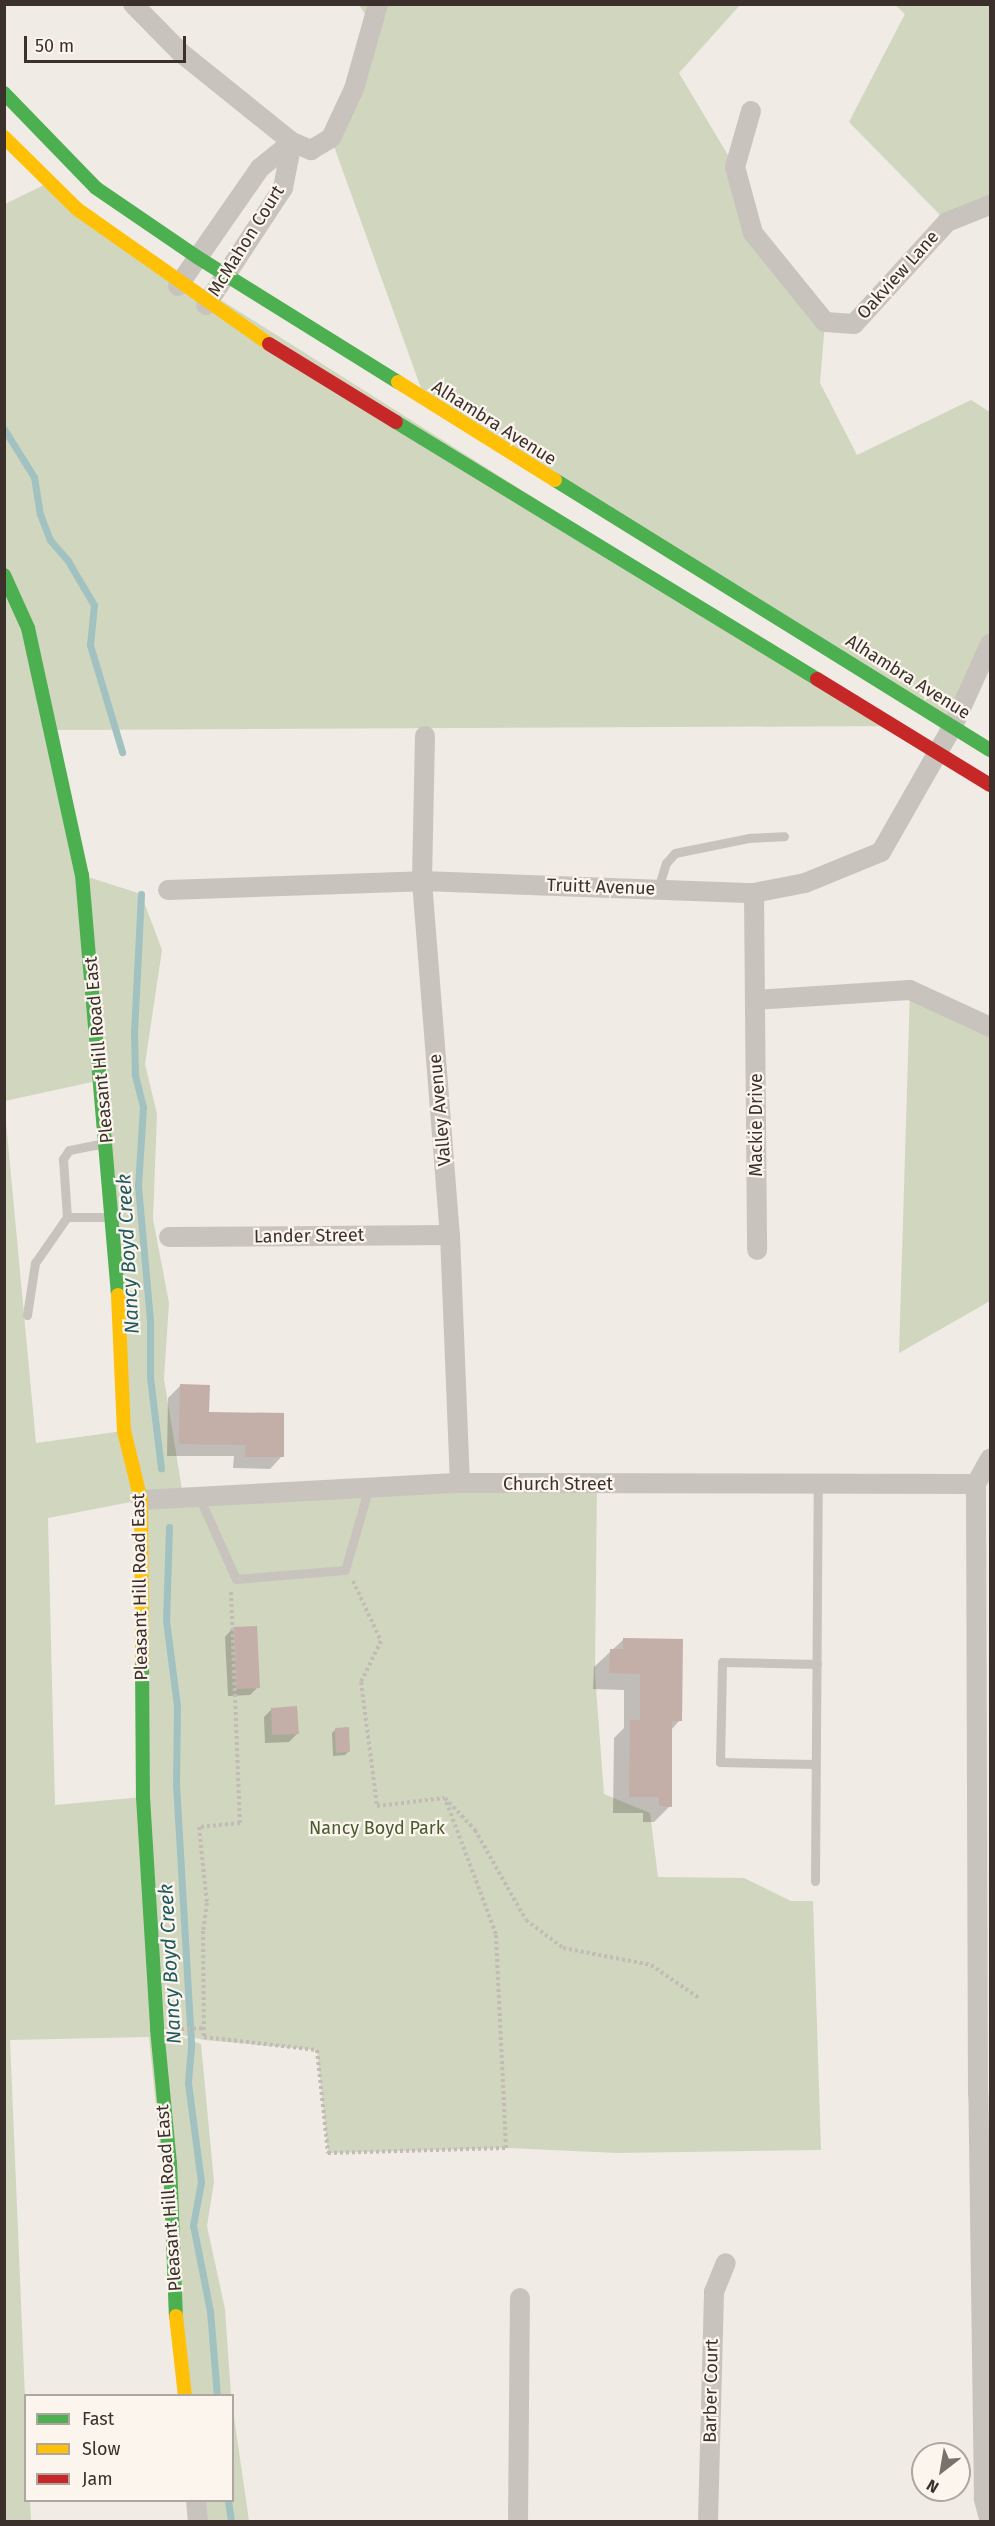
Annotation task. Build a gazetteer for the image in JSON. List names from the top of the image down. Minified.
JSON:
{"streets":{"main road":["Alhambra Avenue","Pleasant Hill Road East"],"street":["McMahon Court","Oakview Lane","Truitt Avenue","Valley Avenue","Mackie Drive","Lander Street","Church Street","Barber Court"]},"crossings":[["McMahon Court","Alhambra Avenue"],["Alhambra Avenue","Truitt Avenue"],["Truitt Avenue","Valley Avenue"],["Truitt Avenue","Mackie Drive"],["Pleasant Hill Road East","Church Street"],["Valley Avenue","Lander Street"],["Valley Avenue","Church Street"]],"water":["Nancy Boyd Creek"],"parks":["Nancy Boyd Park"],"legend":["Fast","Slow","Jam"],"scale_bar":"50 m","north":"bottom left"}
